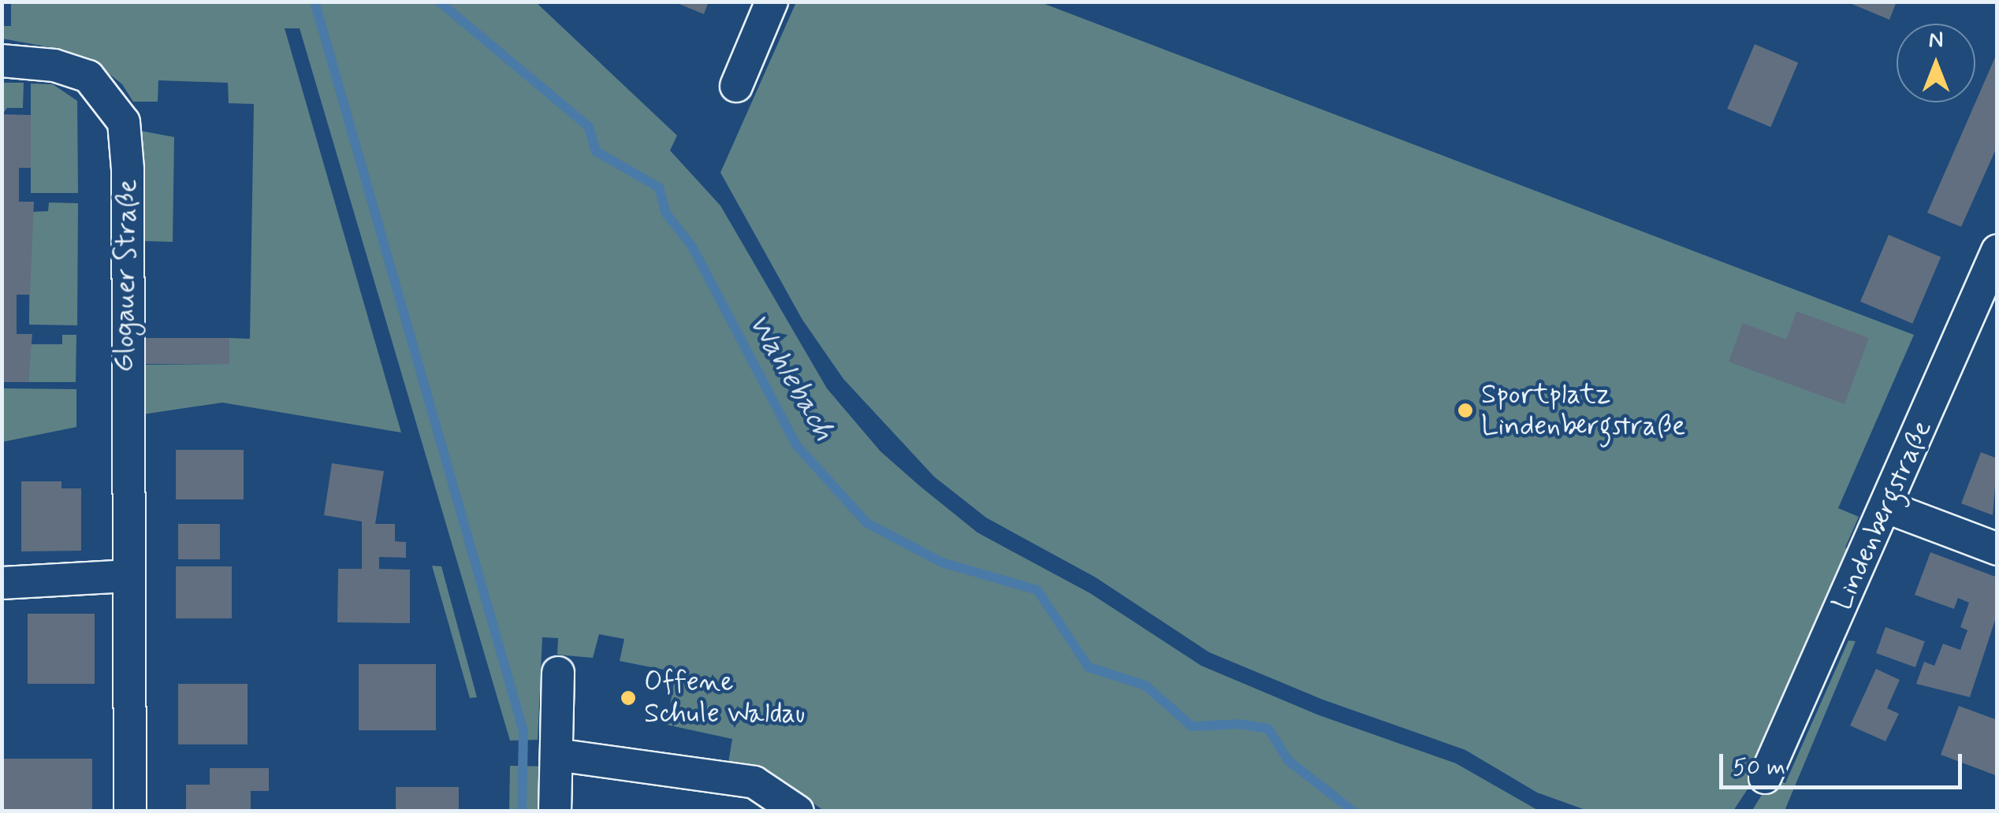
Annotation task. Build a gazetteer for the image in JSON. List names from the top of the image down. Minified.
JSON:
{"streets":{"street":["Glogauer Straße","Lindenbergstraße"]},"water":["Wahlebach"],"places":["Sportplatz Lindenbergstraße","Offene Schule Waldau"],"scale_bar":"50 m","north":"top"}
